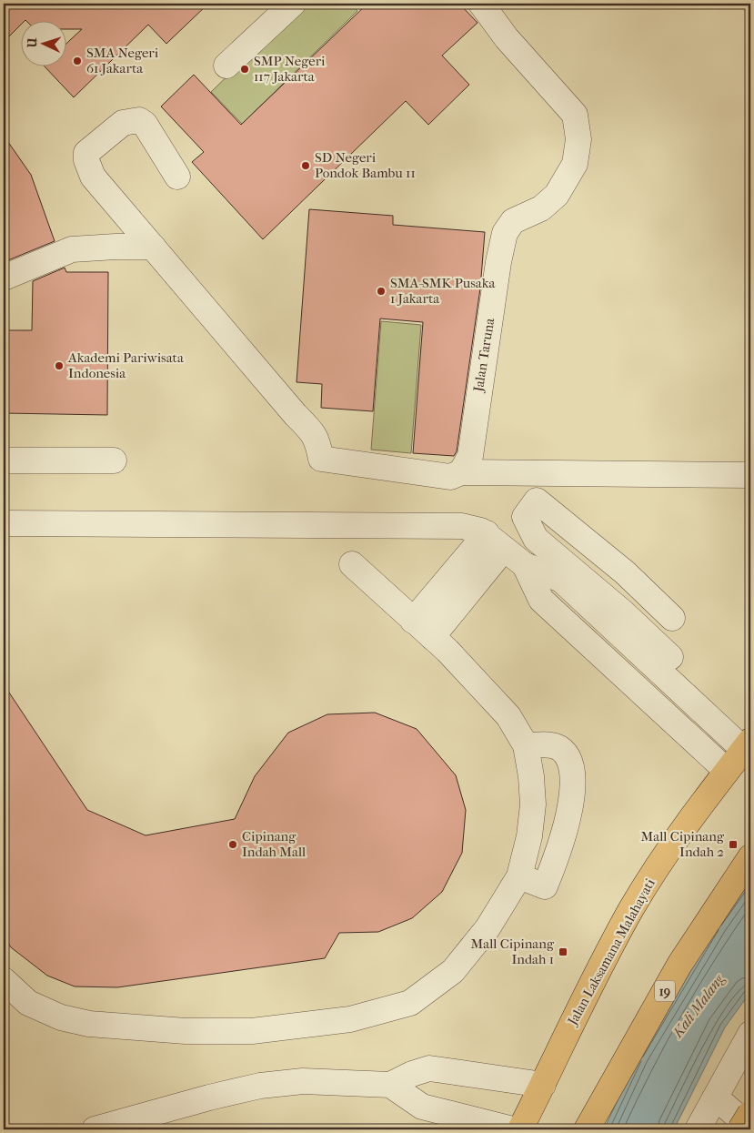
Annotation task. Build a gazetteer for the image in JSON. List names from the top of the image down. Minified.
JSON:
{"streets":{"main road":["Jalan Laksamana Malahayati","19"],"street":["Jalan Taruna"]},"water":["Kali Malang"],"places":{"other":["SMA Negeri 61 Jakarta","SMP Negeri 117 Jakarta","SD Negeri Pondok Bambu 11","SMA-SMK Pusaka 1 Jakarta","Akademi Pariwisata Indonesia","Cipinang Indah Mall"],"transit":["Mall Cipinang Indah 2","Mall Cipinang Indah 1"]},"north":"left"}
